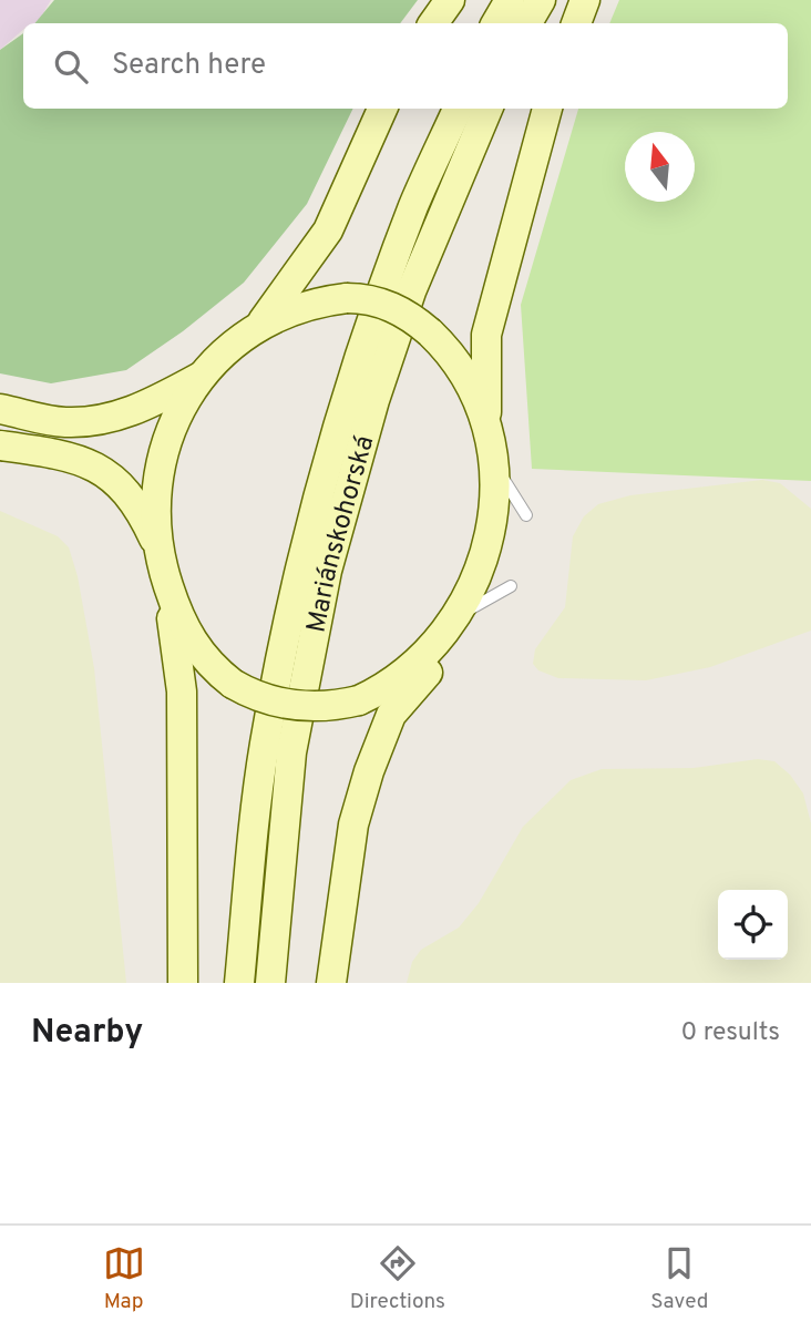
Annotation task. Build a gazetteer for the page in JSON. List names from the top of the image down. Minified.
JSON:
{"streets":{"main road":["Mariánskohorská"]},"north":"top","page":{"search":"Search here","heading":["Nearby","0 results"],"nav":["Map","Directions","Saved"]}}
